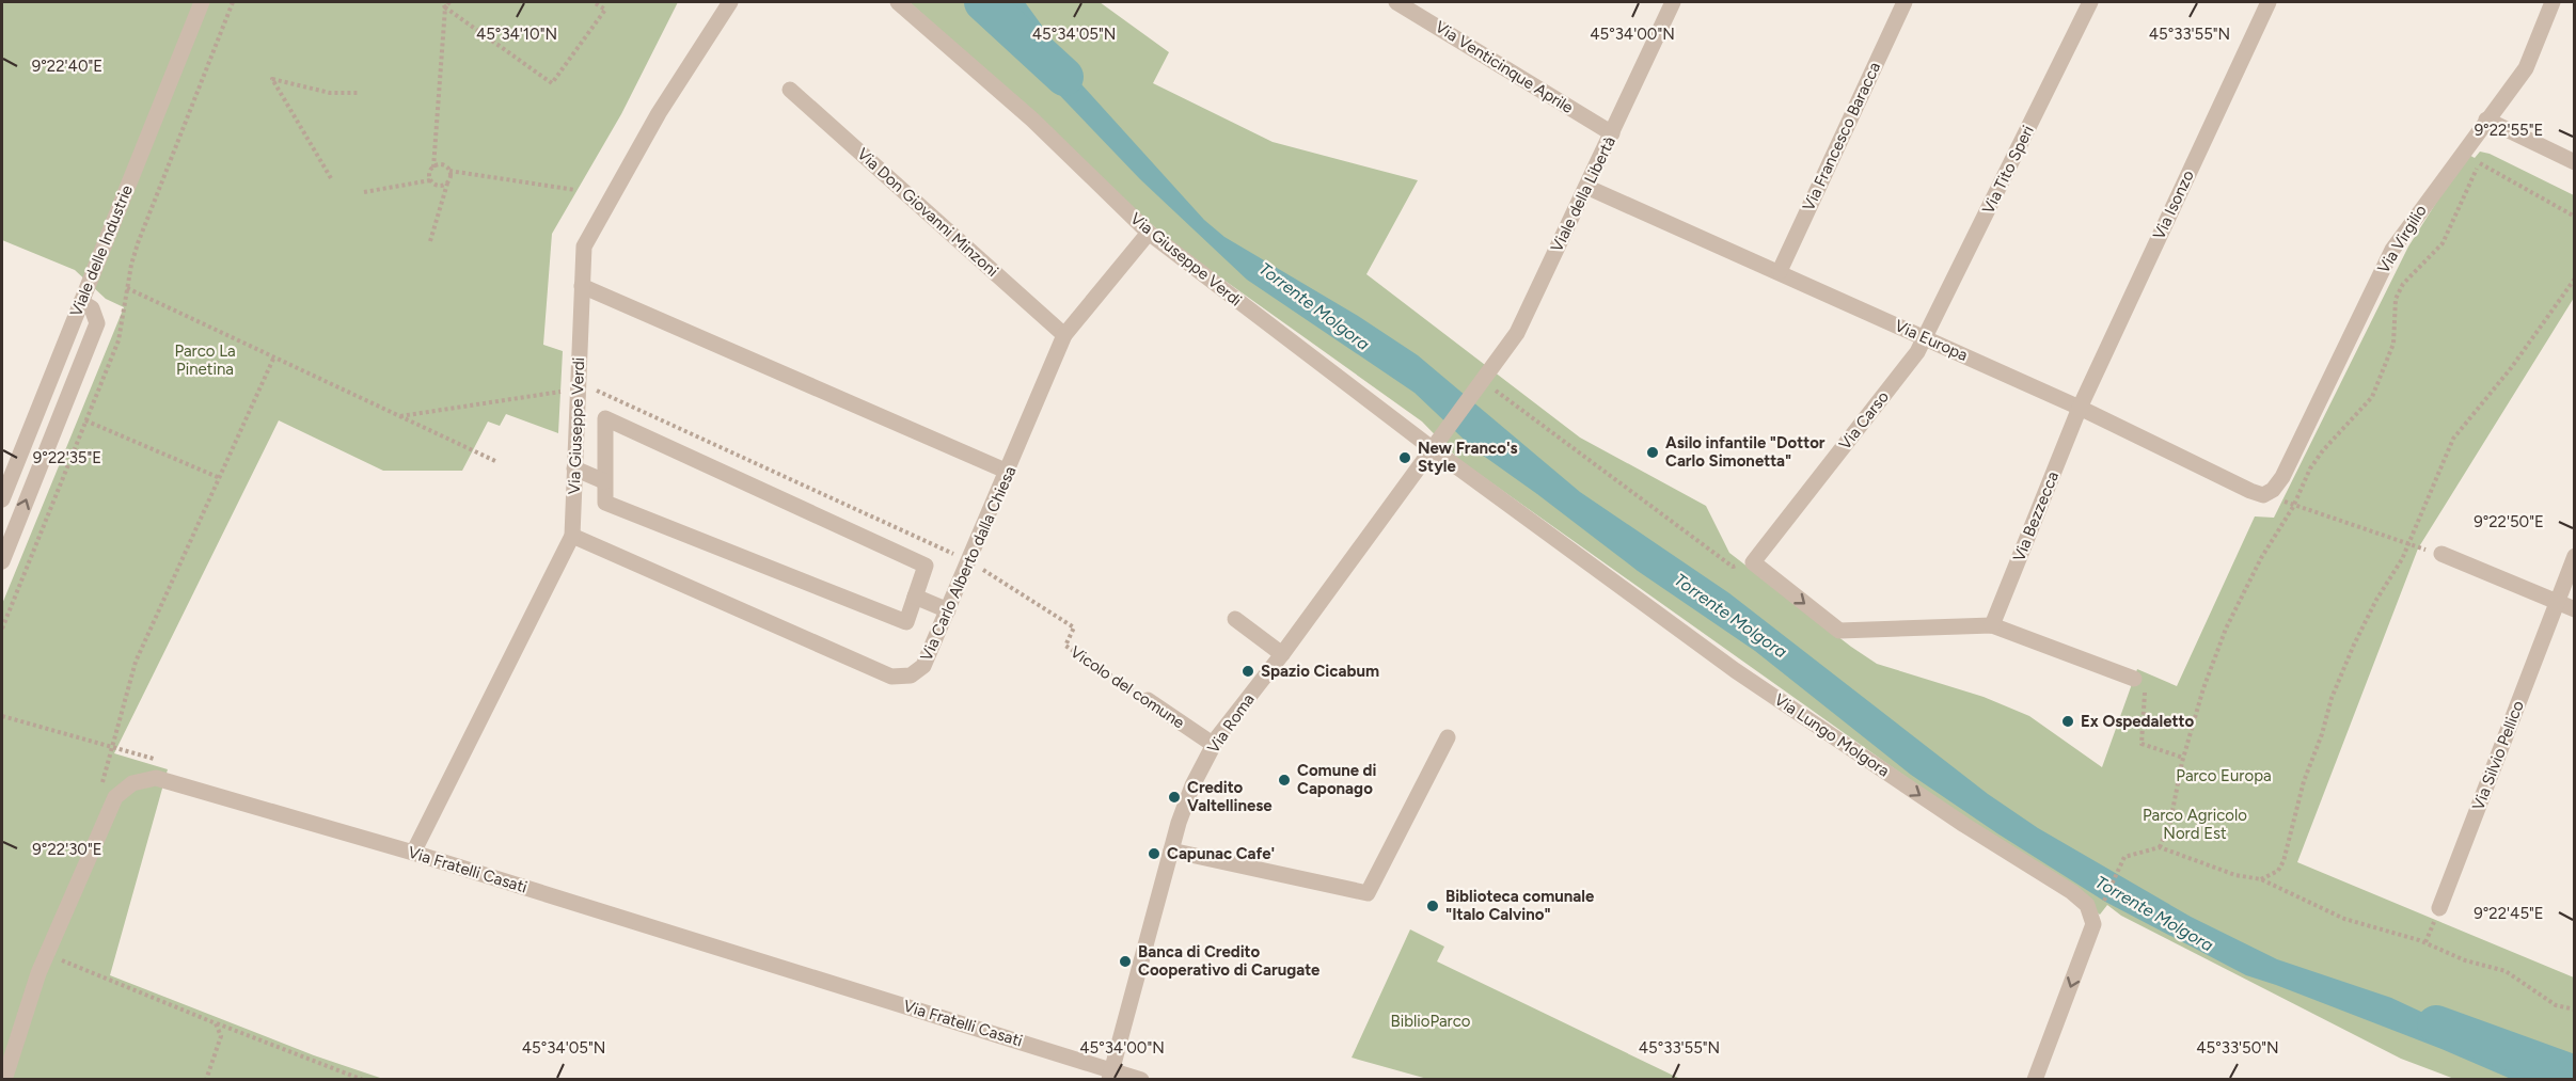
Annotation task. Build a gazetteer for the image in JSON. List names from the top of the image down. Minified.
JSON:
{"streets":{"street":["Via Venticinque Aprile","Via Francesco Baracca","Via Tito Speri","Viale della Libertà","Via Isonzo","Via Don Giovanni Minzoni","Via Virgilio","Viale delle Industrie","Via Giuseppe Verdi","Via Europa","Via Carso","Via Bezzecca","Via Carlo Alberto dalla Chiesa","Vicolo del comune","Via Roma","Via Lungo Molgora","Via Silvio Pellico","Via Fratelli Casati"]},"crossings":[["Via Venticinque Aprile","Viale della Libertà"],["Via Francesco Baracca","Via Europa"],["Via Tito Speri","Via Europa"],["Via Tito Speri","Via Carso"],["Viale della Libertà","Via Europa"],["Viale della Libertà","Via Roma"],["Via Isonzo","Via Europa"],["Via Isonzo","Via Bezzecca"],["Via Don Giovanni Minzoni","Via Carlo Alberto dalla Chiesa"],["Via Virgilio","Via Europa"],["Via Giuseppe Verdi","Via Carlo Alberto dalla Chiesa"],["Via Giuseppe Verdi","Via Roma"],["Via Giuseppe Verdi","Via Lungo Molgora"],["Via Giuseppe Verdi","Via Fratelli Casati"],["Via Europa","Via Carso"],["Via Europa","Via Bezzecca"],["Via Carlo Alberto dalla Chiesa","Vicolo del comune"],["Vicolo del comune","Via Roma"],["Via Roma","Via Lungo Molgora"],["Via Roma","Via Fratelli Casati"]],"one_way":["Via Lungo Molgora"],"water":["Torrente Molgora"],"parks":["Parco La Pinetina","Parco Europa","Parco Agricolo Nord Est","BiblioParco"],"places":["Asilo infantile \"Dottor Carlo Simonetta\"","New Franco's Style","Spazio Cicabum","Ex Ospedaletto","Comune di Caponago","Credito Valtellinese","Capunac Cafe'","Biblioteca comunale \"Italo Calvino\"","Banca di Credito Cooperativo di Carugate"],"coordinates":["45°34'10\"N","45°34'05\"N","45°34'00\"N","45°33'55\"N","9°22'40\"E","9°22'55\"E","9°22'35\"E","9°22'50\"E","9°22'30\"E","9°22'45\"E","45°33'50\"N"]}
